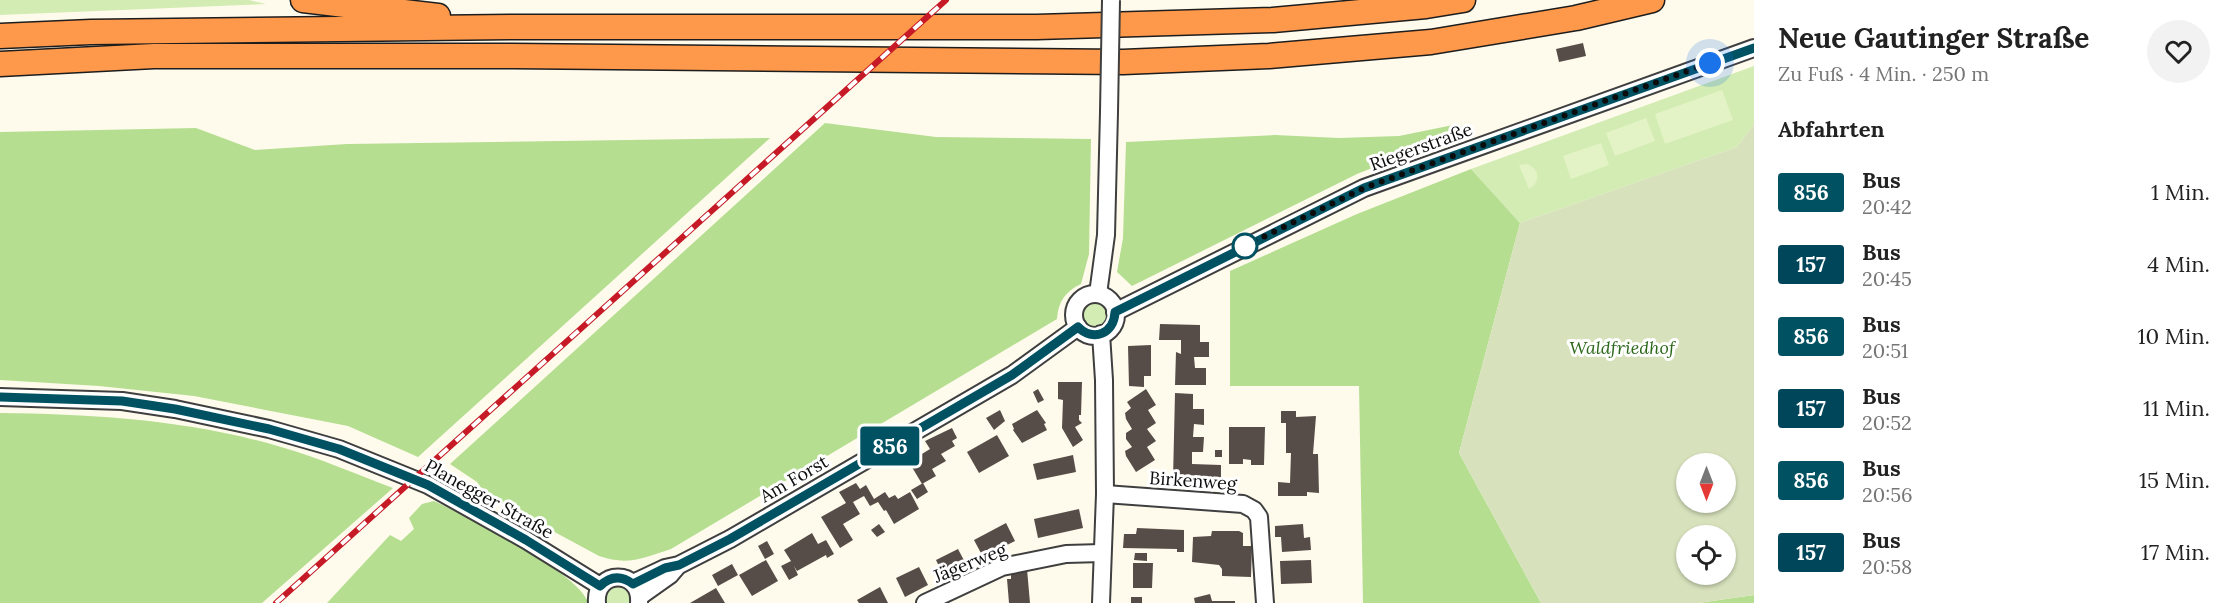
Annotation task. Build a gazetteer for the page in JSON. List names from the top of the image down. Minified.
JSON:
{"streets":{"street":["Riegerstraße","Am Forst","Birkenweg","Planegger Straße","Jägerweg"]},"crossings":[["Riegerstraße","Am Forst"],["Am Forst","Planegger Straße"]],"parks":["Waldfriedhof"],"lines":["bus line 856"],"north":"bottom","page":{"on_map":"856","heading":[["Neue Gautinger Straße","Zu Fuß · 4 Min. · 250 m"],"Abfahrten"],"list":[{"mark":"856","name":"Bus","note":"20:42","value":"1 Min."},{"mark":"157","name":"Bus","note":"20:45","value":"4 Min."},{"mark":"856","name":"Bus","note":"20:51","value":"10 Min."},{"mark":"157","name":"Bus","note":"20:52","value":"11 Min."},{"mark":"856","name":"Bus","note":"20:56","value":"15 Min."},{"mark":"157","name":"Bus","note":"20:58","value":"17 Min."}]}}
